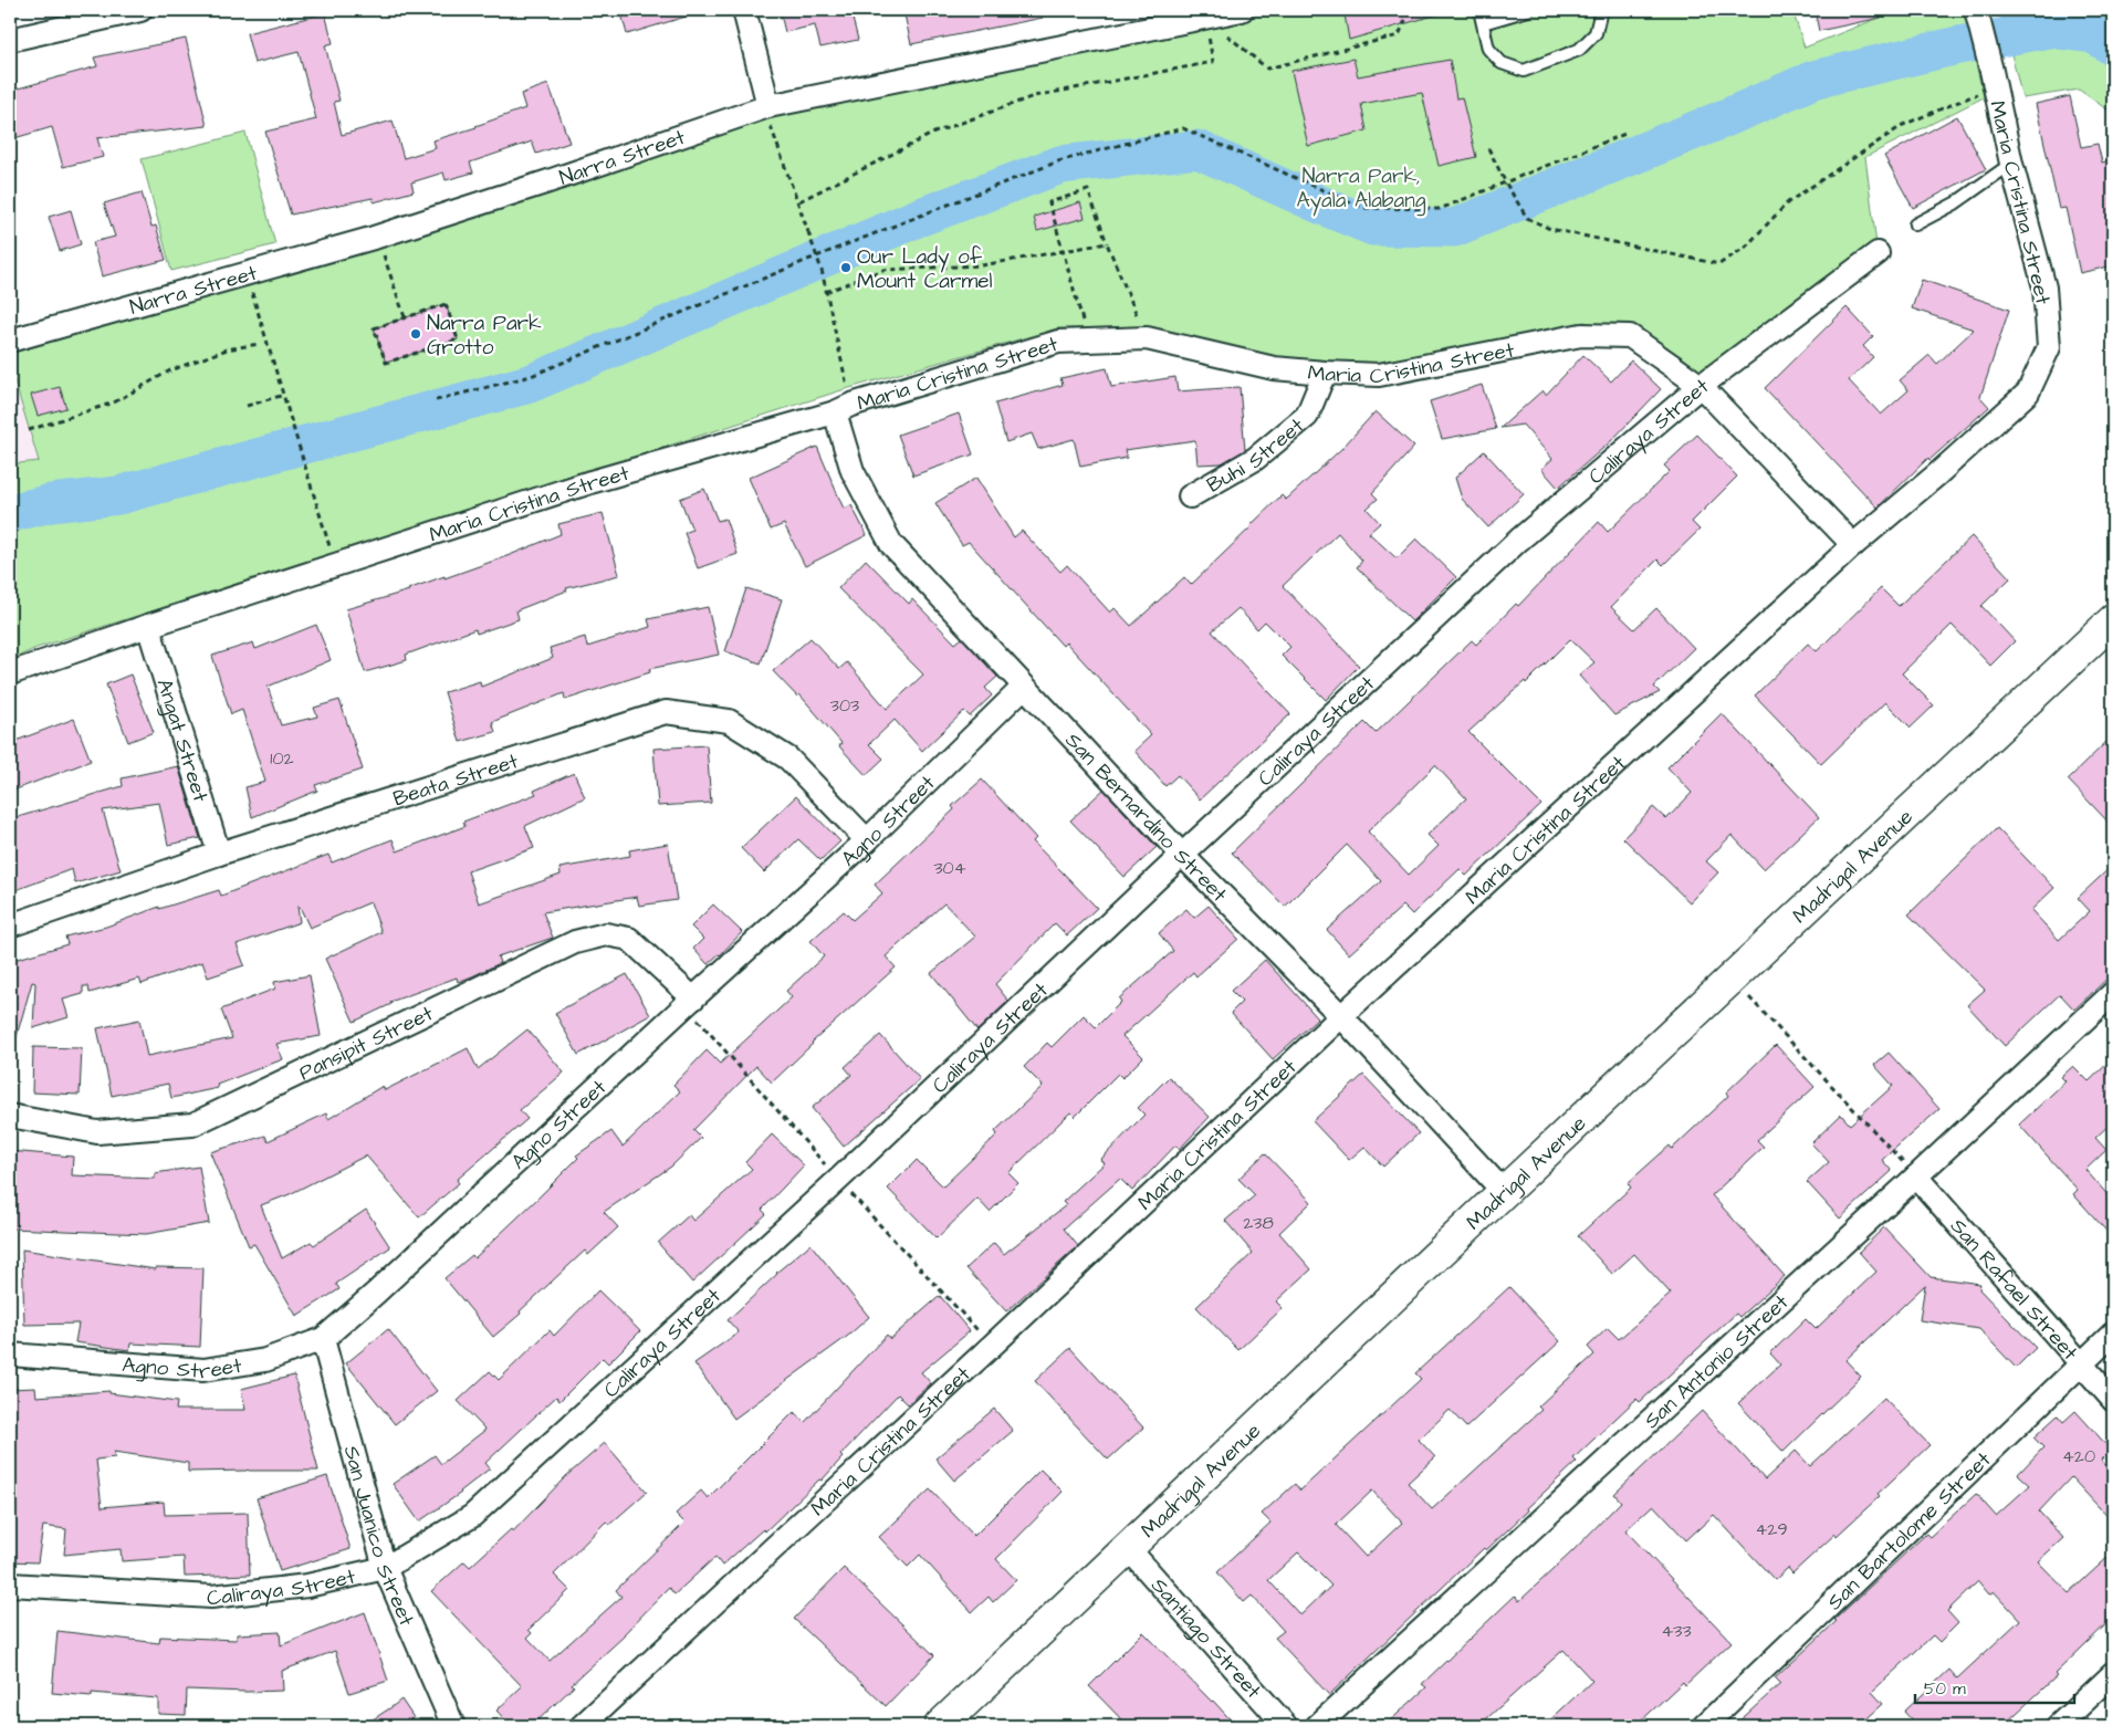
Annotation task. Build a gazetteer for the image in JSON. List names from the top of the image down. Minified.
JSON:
{"streets":{"street":["Narra Street","Maria Cristina Street","Caliraya Street","Buhi Street","Angat Street","Beata Street","San Bernardino Street","Agno Street","Madrigal Avenue","Pansipit Street","San Rafael Street","San Antonio Street","San Bartolome Street","San Juanico Street","Santiago Street"]},"crossings":[["Maria Cristina Street","Caliraya Street"],["Maria Cristina Street","Buhi Street"],["Maria Cristina Street","Angat Street"],["Maria Cristina Street","San Bernardino Street"],["Caliraya Street","San Bernardino Street"],["Caliraya Street","San Juanico Street"],["Angat Street","Beata Street"],["Beata Street","Agno Street"],["San Bernardino Street","Agno Street"],["San Bernardino Street","Madrigal Avenue"],["Agno Street","Pansipit Street"],["Agno Street","San Juanico Street"],["Madrigal Avenue","Santiago Street"],["San Rafael Street","San Antonio Street"],["San Rafael Street","San Bartolome Street"]],"parks":["Narra Park, Ayala Alabang"],"places":["Our Lady of Mount Carmel","Narra Park Grotto"],"house_numbers":["303","102","304","238","420","429","433"],"scale_bar":"50 m"}
